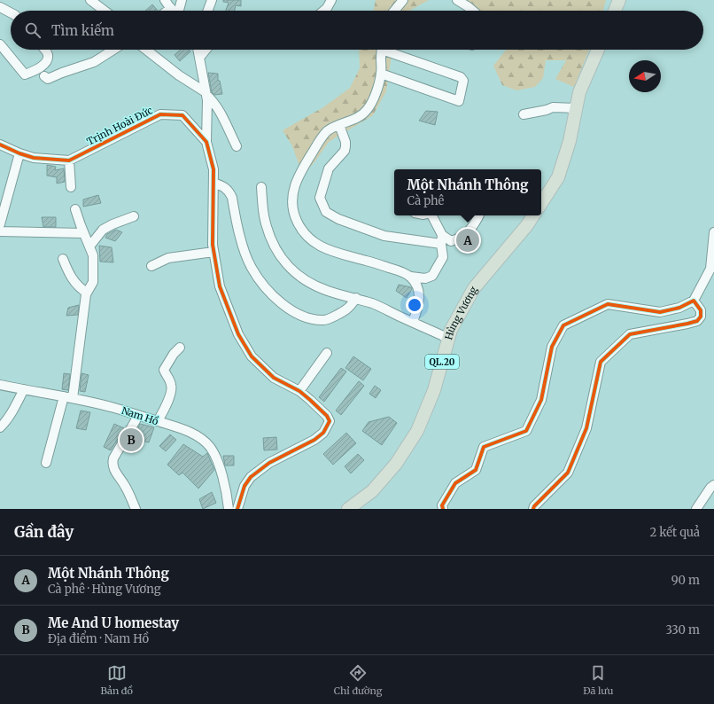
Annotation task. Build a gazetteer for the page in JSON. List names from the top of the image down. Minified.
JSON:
{"streets":{"highway":["Hùng Vương","QL.20"],"street":["Trịnh Hoài Đức","Nam Hồ"]},"north":"left","page":{"search":"Tìm kiếm","popup":["Một Nhánh Thông","Cà phê"],"pins":["A","B"],"heading":["Gần đây","2 kết quả"],"list":[{"mark":"A","name":"Một Nhánh Thông","note":"Cà phê · Hùng Vương","value":"90 m"},{"mark":"B","name":"Me And U homestay","note":"Địa điểm · Nam Hồ","value":"330 m"}],"nav":["Bản đồ","Chỉ đường","Đã lưu"]}}
